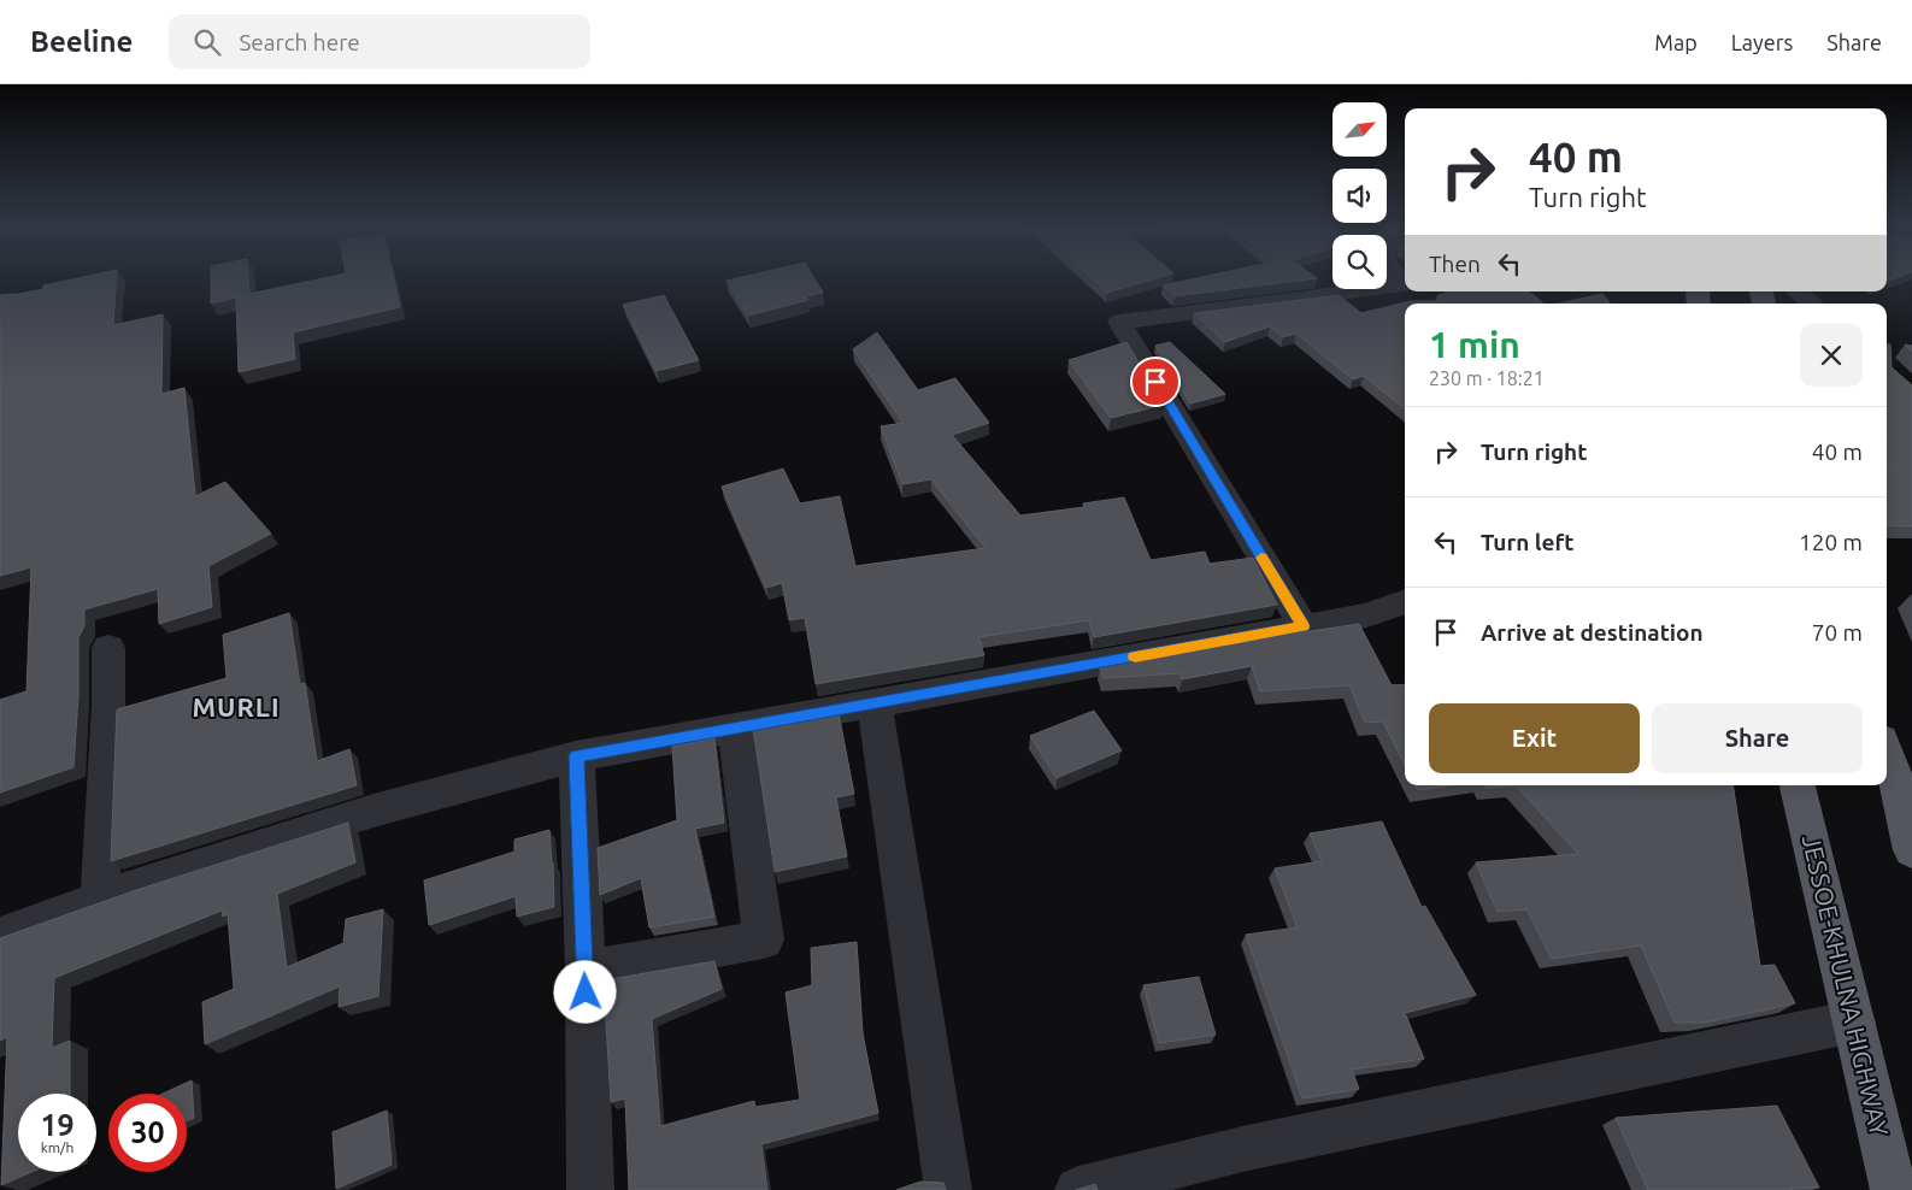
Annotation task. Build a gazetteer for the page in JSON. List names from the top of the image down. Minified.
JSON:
{"streets":{"highway":["JESSOE-KHULNA HIGHWAY"]},"districts":["MURLI"],"north":"top right","page":{"header":"Beeline","search":"Search here","nav":["Map","Layers","Share"],"turn":["40 m","Turn right"],"then":"Then","heading":["1 min","230 m · 18:21"],"list":[{"name":"Turn right","value":"40 m"},{"name":"Turn left","value":"120 m"},{"name":"Arrive at destination","value":"70 m"}],"buttons":["Exit","Share"],"speed":"19 km/h","limit":"30"}}
